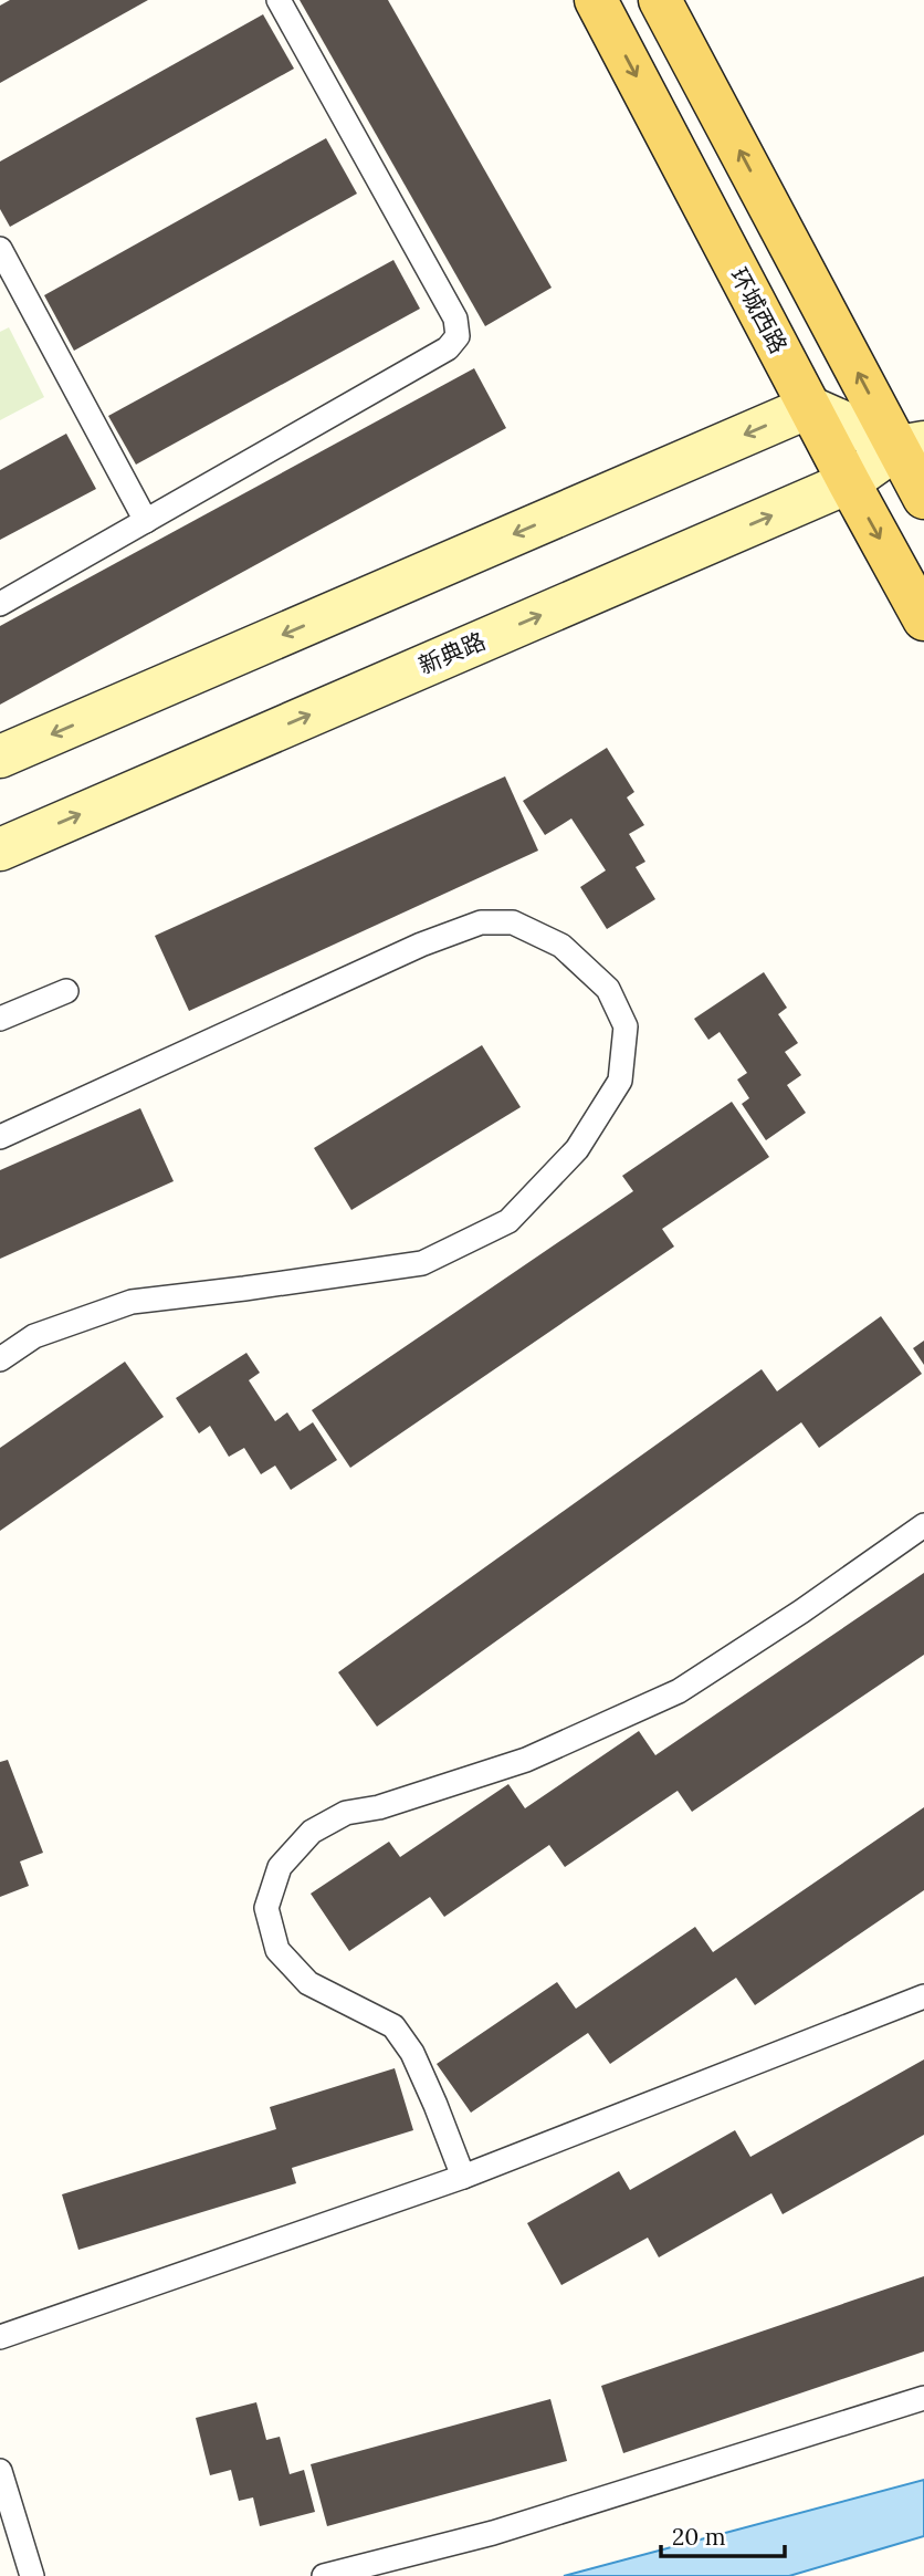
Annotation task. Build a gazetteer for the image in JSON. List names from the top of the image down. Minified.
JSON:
{"streets":{"main road":["环城西路","新典路"]},"crossings":[["环城西路","新典路"]],"scale_bar":"20 m"}
